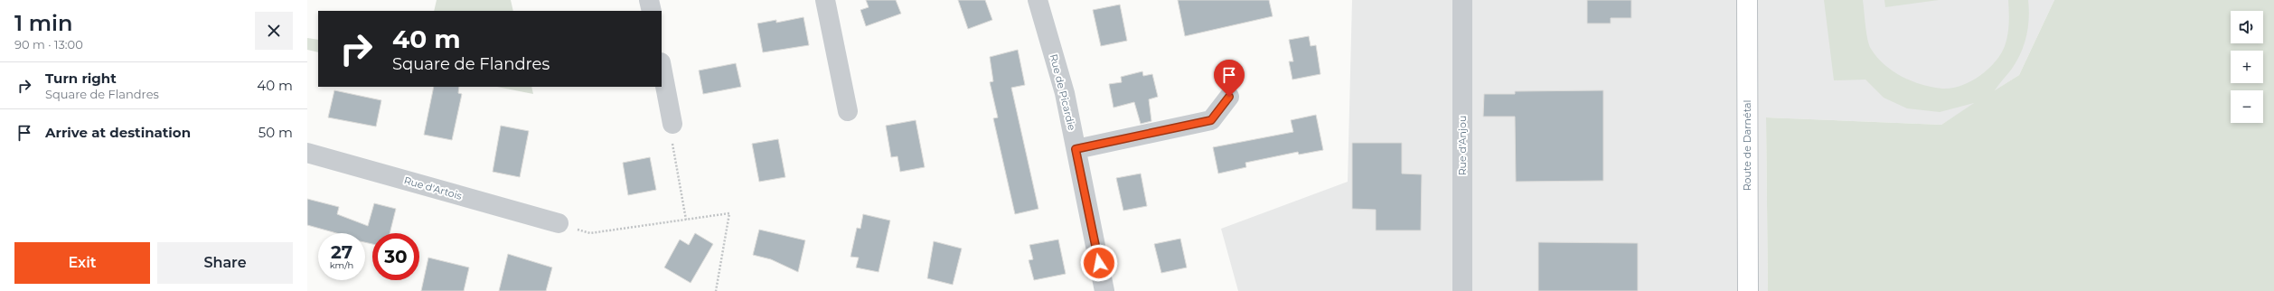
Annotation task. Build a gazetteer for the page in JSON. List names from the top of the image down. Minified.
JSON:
{"streets":{"main road":["Route de Darnétal"],"street":["Rue de Picardie","Rue d'Anjou","Rue d'Artois"]},"page":{"heading":["1 min","90 m · 13:00"],"map_buttons":["+","−"],"turn":["40 m","Square de Flandres"],"list":[{"name":"Turn right","note":"Square de Flandres","value":"40 m"},{"name":"Arrive at destination","value":"50 m"}],"speed":"27 km/h","limit":"30","buttons":["Exit","Share"]}}
